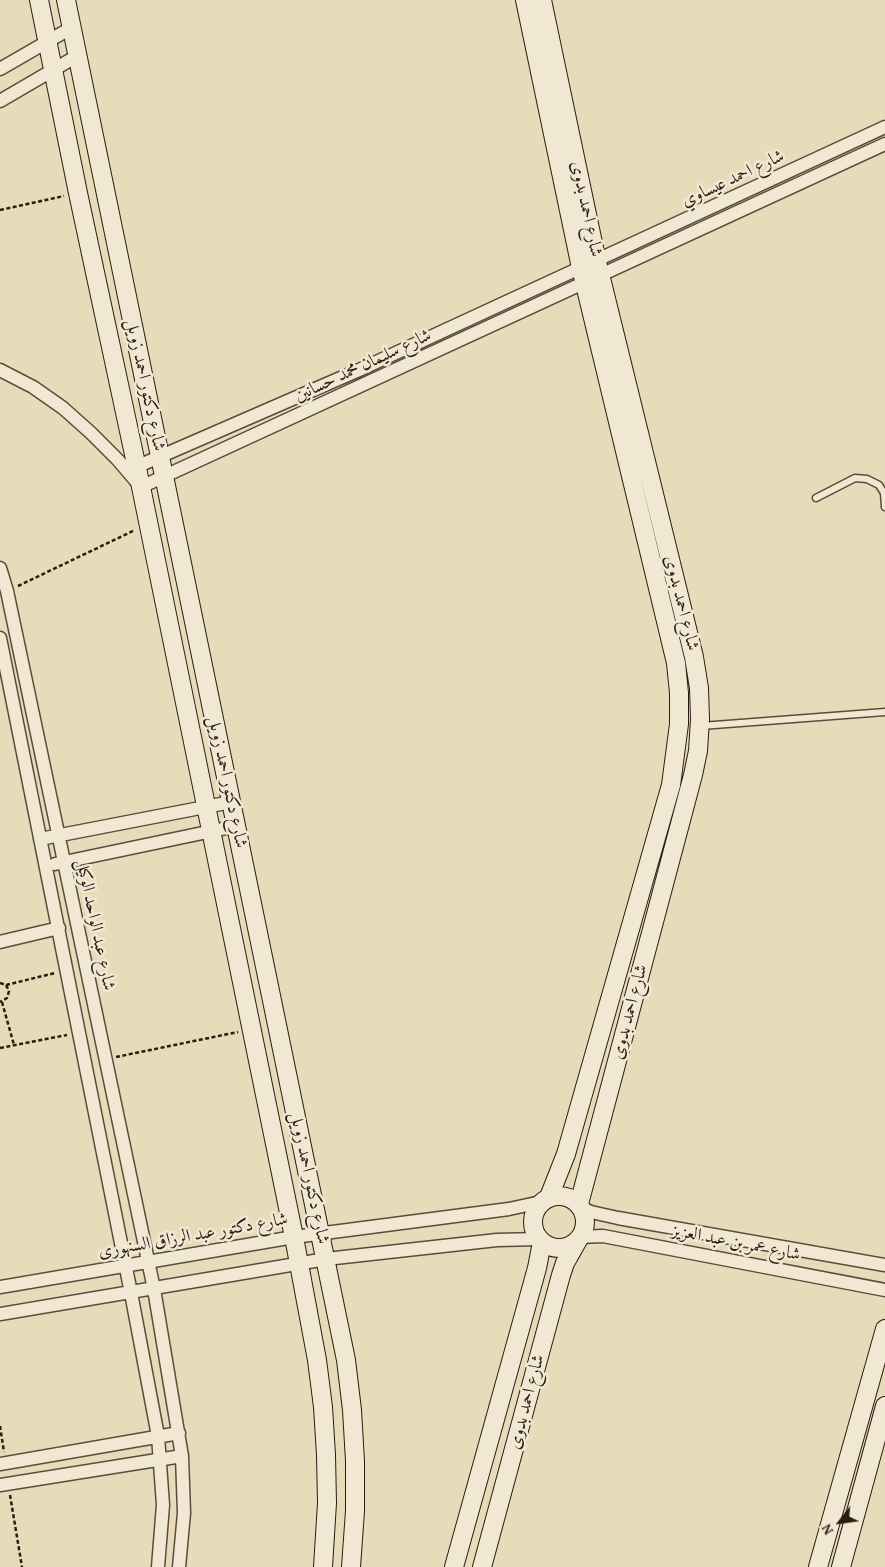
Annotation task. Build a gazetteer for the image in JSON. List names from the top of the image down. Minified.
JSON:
{"streets":{"street":["شارع احمد عيساوي","شارع احمد بدوى","شارع سليمان محمد حسانين","شارع دكتور احمد زويل","شارع عبد الواحد الوكيل","شارع دكتور عبد الرزاق السنهورى","شارع عمر بن عبد العزيز"]},"crossings":[["شارع احمد عيساوي","شارع احمد بدوى"],["شارع احمد عيساوي","شارع سليمان محمد حسانين"],["شارع احمد بدوى","شارع سليمان محمد حسانين"],["شارع احمد بدوى","شارع دكتور عبد الرزاق السنهورى"],["شارع احمد بدوى","شارع عمر بن عبد العزيز"],["شارع سليمان محمد حسانين","شارع دكتور احمد زويل"],["شارع دكتور احمد زويل","شارع دكتور عبد الرزاق السنهورى"],["شارع عبد الواحد الوكيل","شارع دكتور عبد الرزاق السنهورى"],["شارع دكتور عبد الرزاق السنهورى","شارع عمر بن عبد العزيز"]],"north":"bottom left"}
